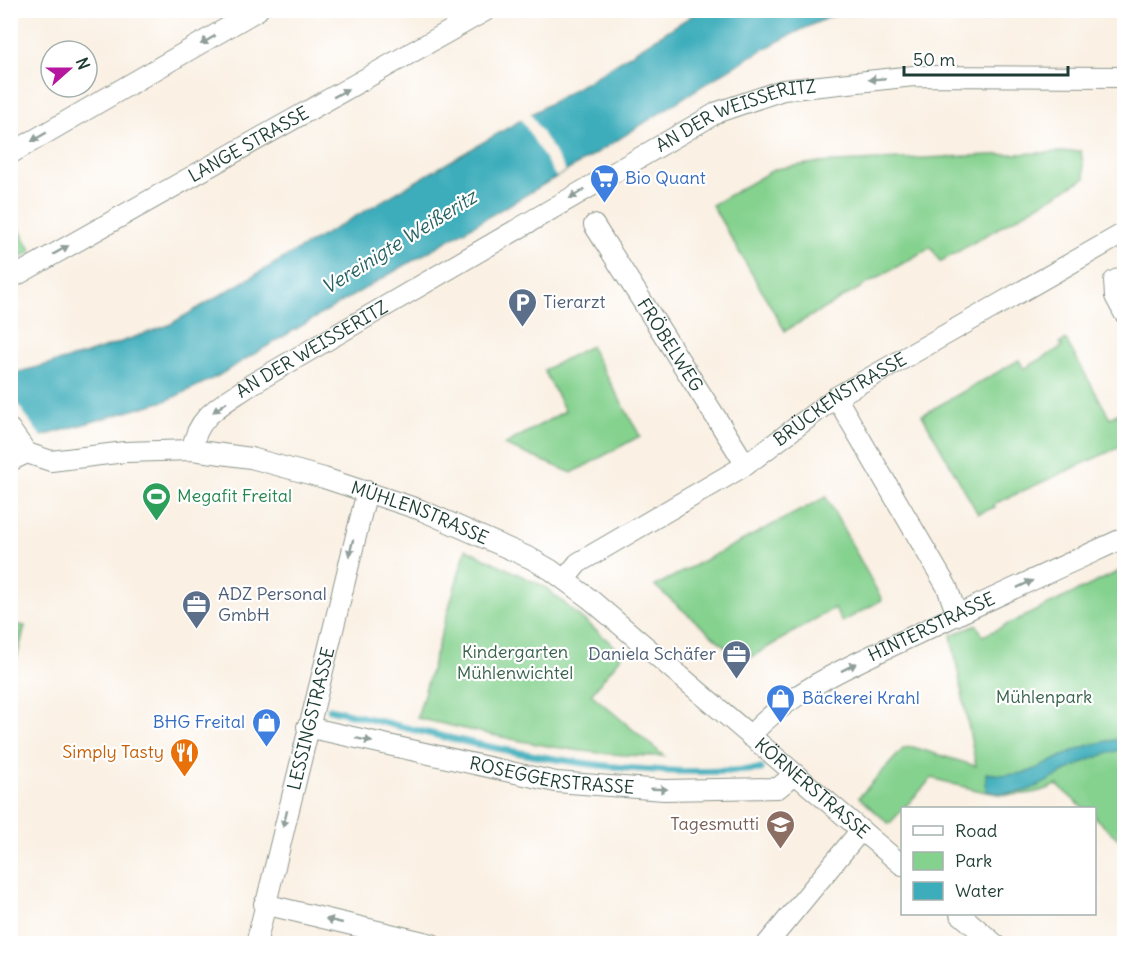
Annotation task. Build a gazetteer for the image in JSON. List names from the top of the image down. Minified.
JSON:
{"streets":{"street":["AN DER WEISSERITZ","LANGE STRASSE","FRÖBELWEG","BRÜCKENSTRASSE","MÜHLENSTRASSE","HINTERSTRASSE","LESSINGSTRASSE","ROSEGGERSTRASSE","KÖRNERSTRASSE"]},"crossings":[["AN DER WEISSERITZ","MÜHLENSTRASSE"],["FRÖBELWEG","BRÜCKENSTRASSE"],["BRÜCKENSTRASSE","MÜHLENSTRASSE"],["MÜHLENSTRASSE","HINTERSTRASSE"],["MÜHLENSTRASSE","LESSINGSTRASSE"],["MÜHLENSTRASSE","KÖRNERSTRASSE"],["HINTERSTRASSE","KÖRNERSTRASSE"],["LESSINGSTRASSE","ROSEGGERSTRASSE"],["ROSEGGERSTRASSE","KÖRNERSTRASSE"]],"one_way":["AN DER WEISSERITZ","HINTERSTRASSE","LESSINGSTRASSE","ROSEGGERSTRASSE"],"water":["Vereinigte Weißeritz"],"parks":["Kindergarten Mühlenwichtel","Mühlenpark"],"places":{"supermarket":["Bio Quant"],"parking":["Tierarzt"],"sports":["Megafit Freital"],"office":["ADZ Personal GmbH","Daniela Schäfer"],"shop":["Bäckerei Krahl","BHG Freital"],"restaurant":["Simply Tasty"],"school or university":["Tagesmutti"]},"legend":["Road","Park","Water"],"scale_bar":"50 m","north":"right"}
